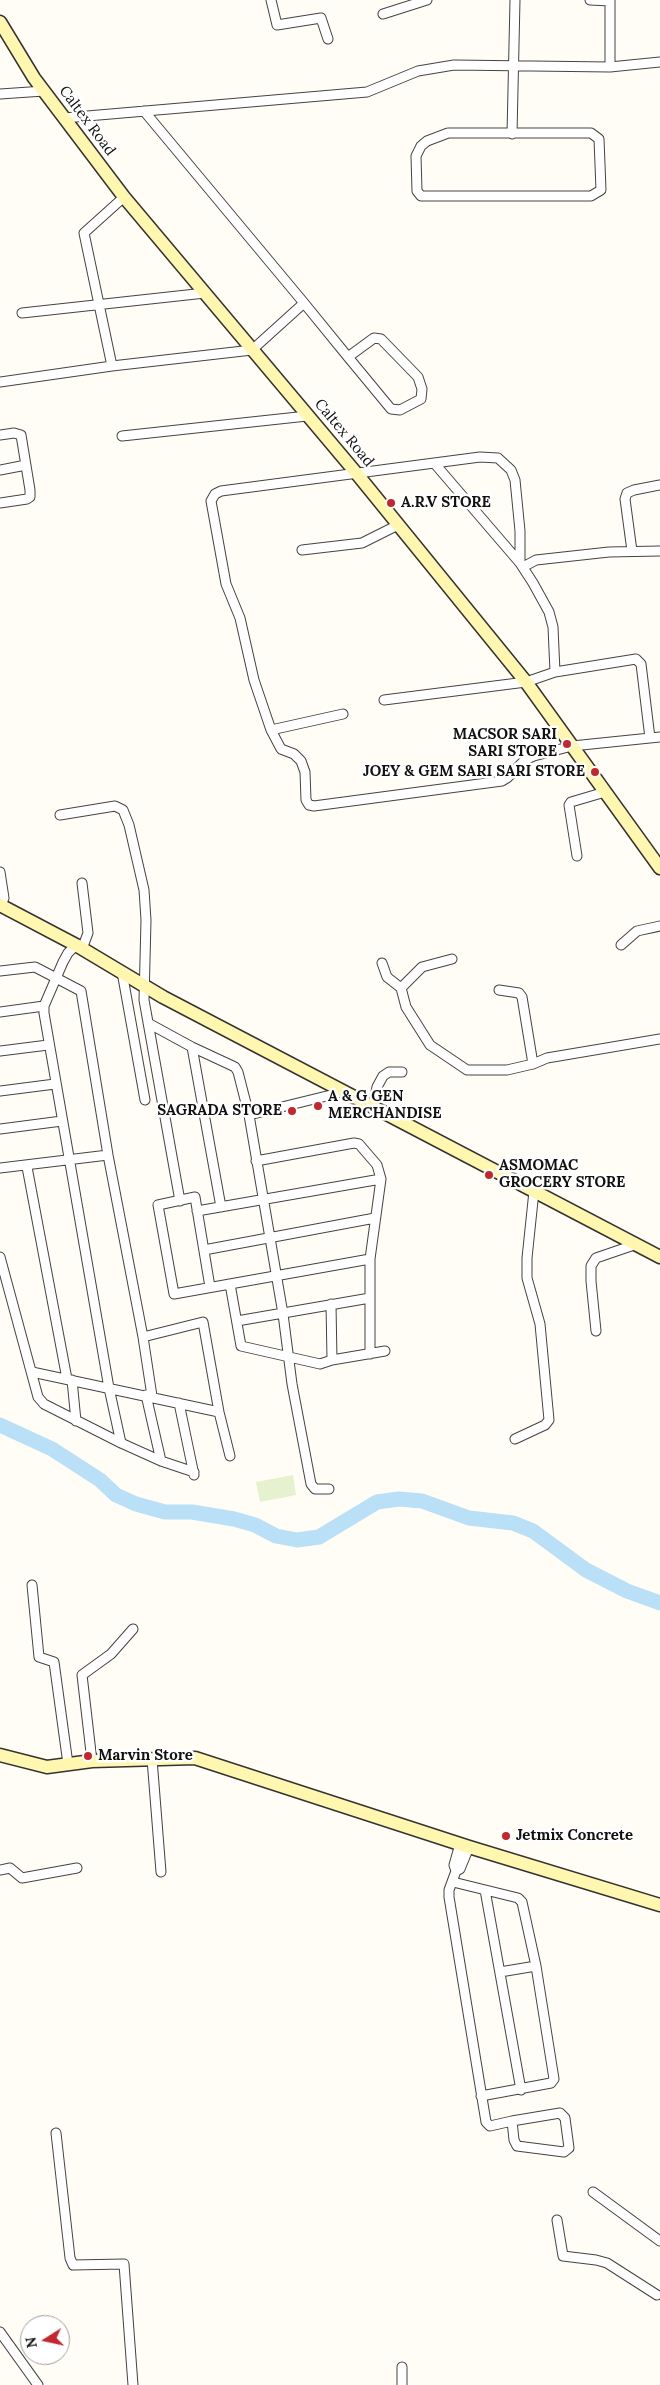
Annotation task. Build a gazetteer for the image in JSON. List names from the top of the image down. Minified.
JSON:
{"streets":{"street":["Caltex Road"]},"places":["A.R.V STORE","MACSOR SARI SARI STORE","JOEY & GEM SARI SARI STORE","A & G GEN MERCHANDISE","SAGRADA STORE","ASMOMAC GROCERY STORE","Marvin Store","Jetmix Concrete"],"north":"left"}
